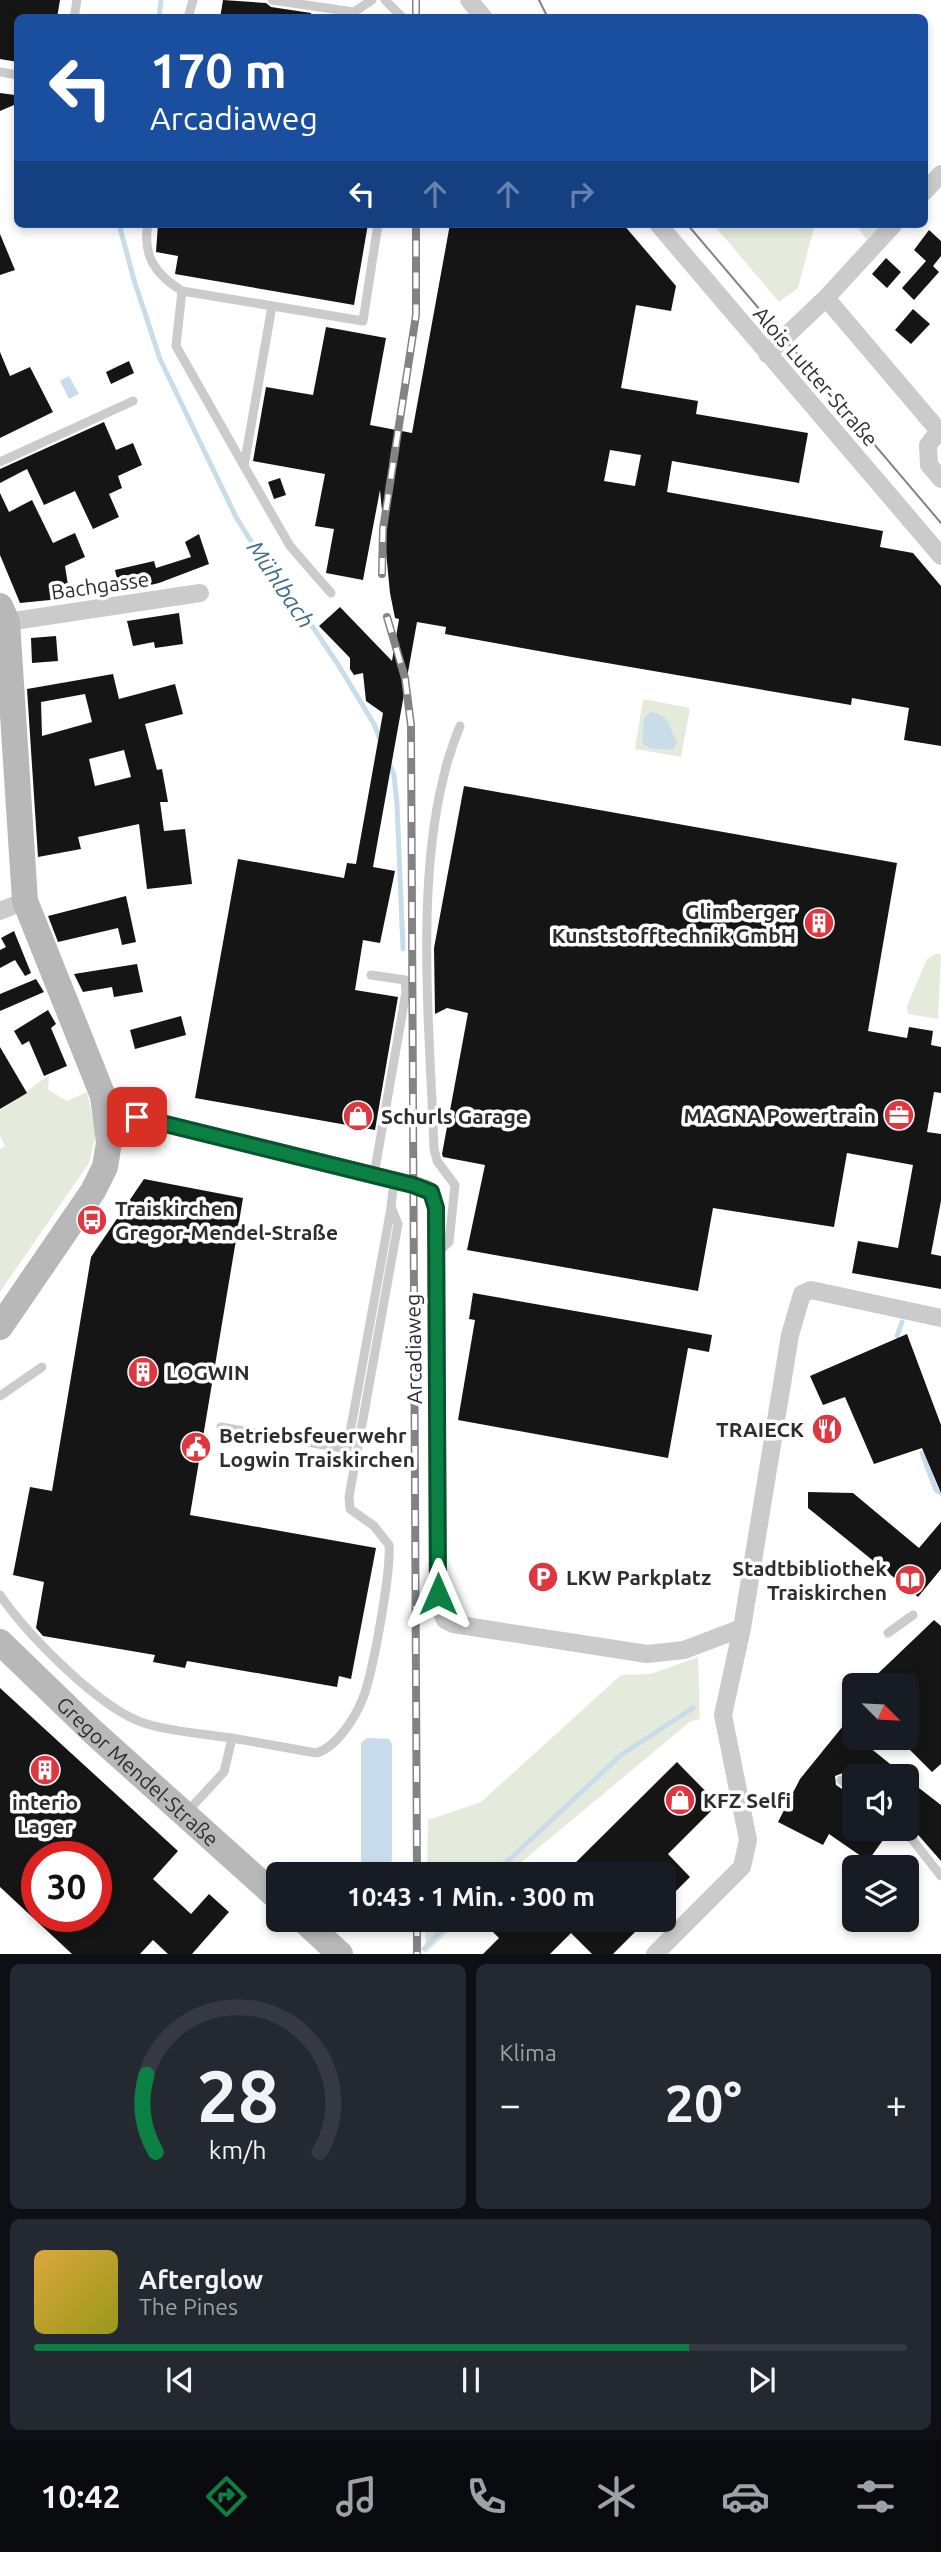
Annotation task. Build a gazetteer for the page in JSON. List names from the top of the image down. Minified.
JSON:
{"streets":{"street":["Alois Lutter-Straße","Bachgasse","Arcadiaweg","Gregor Mendel-Straße"]},"water":["Mühlbach"],"places":{"building":["Glimberger Kunststofftechnik GmbH","LOGWIN","interio Lager"],"office":["MAGNA Powertrain"],"shop":["Schurls Garage","KFZ Selfi"],"bus stop":["Traiskirchen Gregor-Mendel-Straße"],"restaurant":["TRAIECK"],"public building":["Betriebsfeuerwehr Logwin Traiskirchen"],"parking":["LKW Parkplatz"],"library":["Stadtbibliothek Traiskirchen"]},"north":"bottom right","page":{"turn":["170 m","Arcadiaweg"],"limit":"30","trip":"10:43 · 1 Min. · 300 m","tile":"Klima","heat":["−","20°","+"],"song":["Afterglow","The Pines"],"tabs":"10:42","gauge":["28","km/h"]}}
